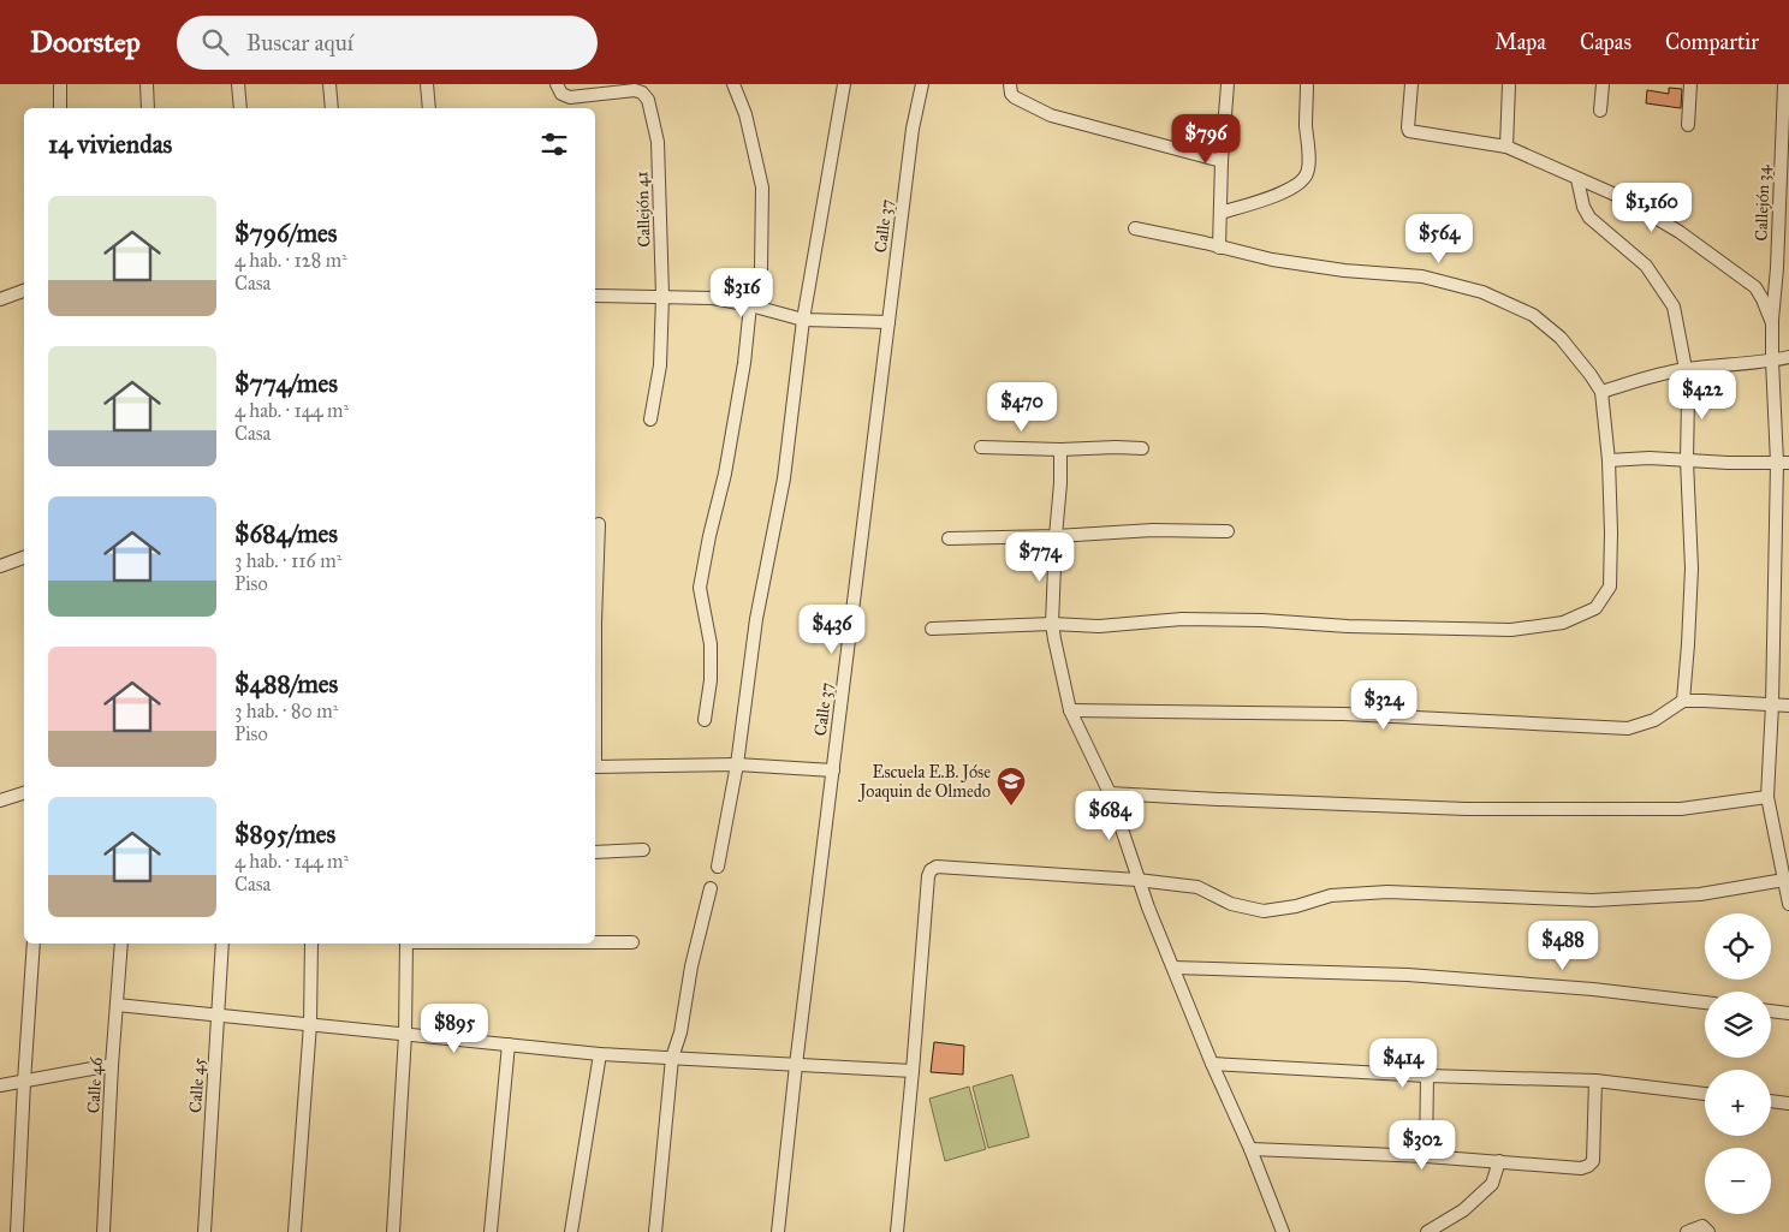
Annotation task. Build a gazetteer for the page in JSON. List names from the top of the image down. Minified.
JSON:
{"streets":{"street":["Callejón 34","Callejón 41","Calle 37","Calle 46","Calle 45"]},"places":{"school or university":["Escuela E.B. Jóse Joaquin de Olmedo"]},"page":{"header":"Doorstep","search":"Buscar aquí","nav":["Mapa","Capas","Compartir"],"heading":"14 viviendas","price":["$796","$1,160","$564","$316","$422","$470","$774","$436","$324","$684","$488","$895","$414","$302"],"list":[{"name":"$796/mes","note":"4 hab. · 128 m² · Casa"},{"name":"$774/mes","note":"4 hab. · 144 m² · Casa"},{"name":"$684/mes","note":"3 hab. · 116 m² · Piso"},{"name":"$488/mes","note":"3 hab. · 80 m² · Piso"},{"name":"$895/mes","note":"4 hab. · 144 m² · Casa"}],"map_buttons":["+","−"]}}
